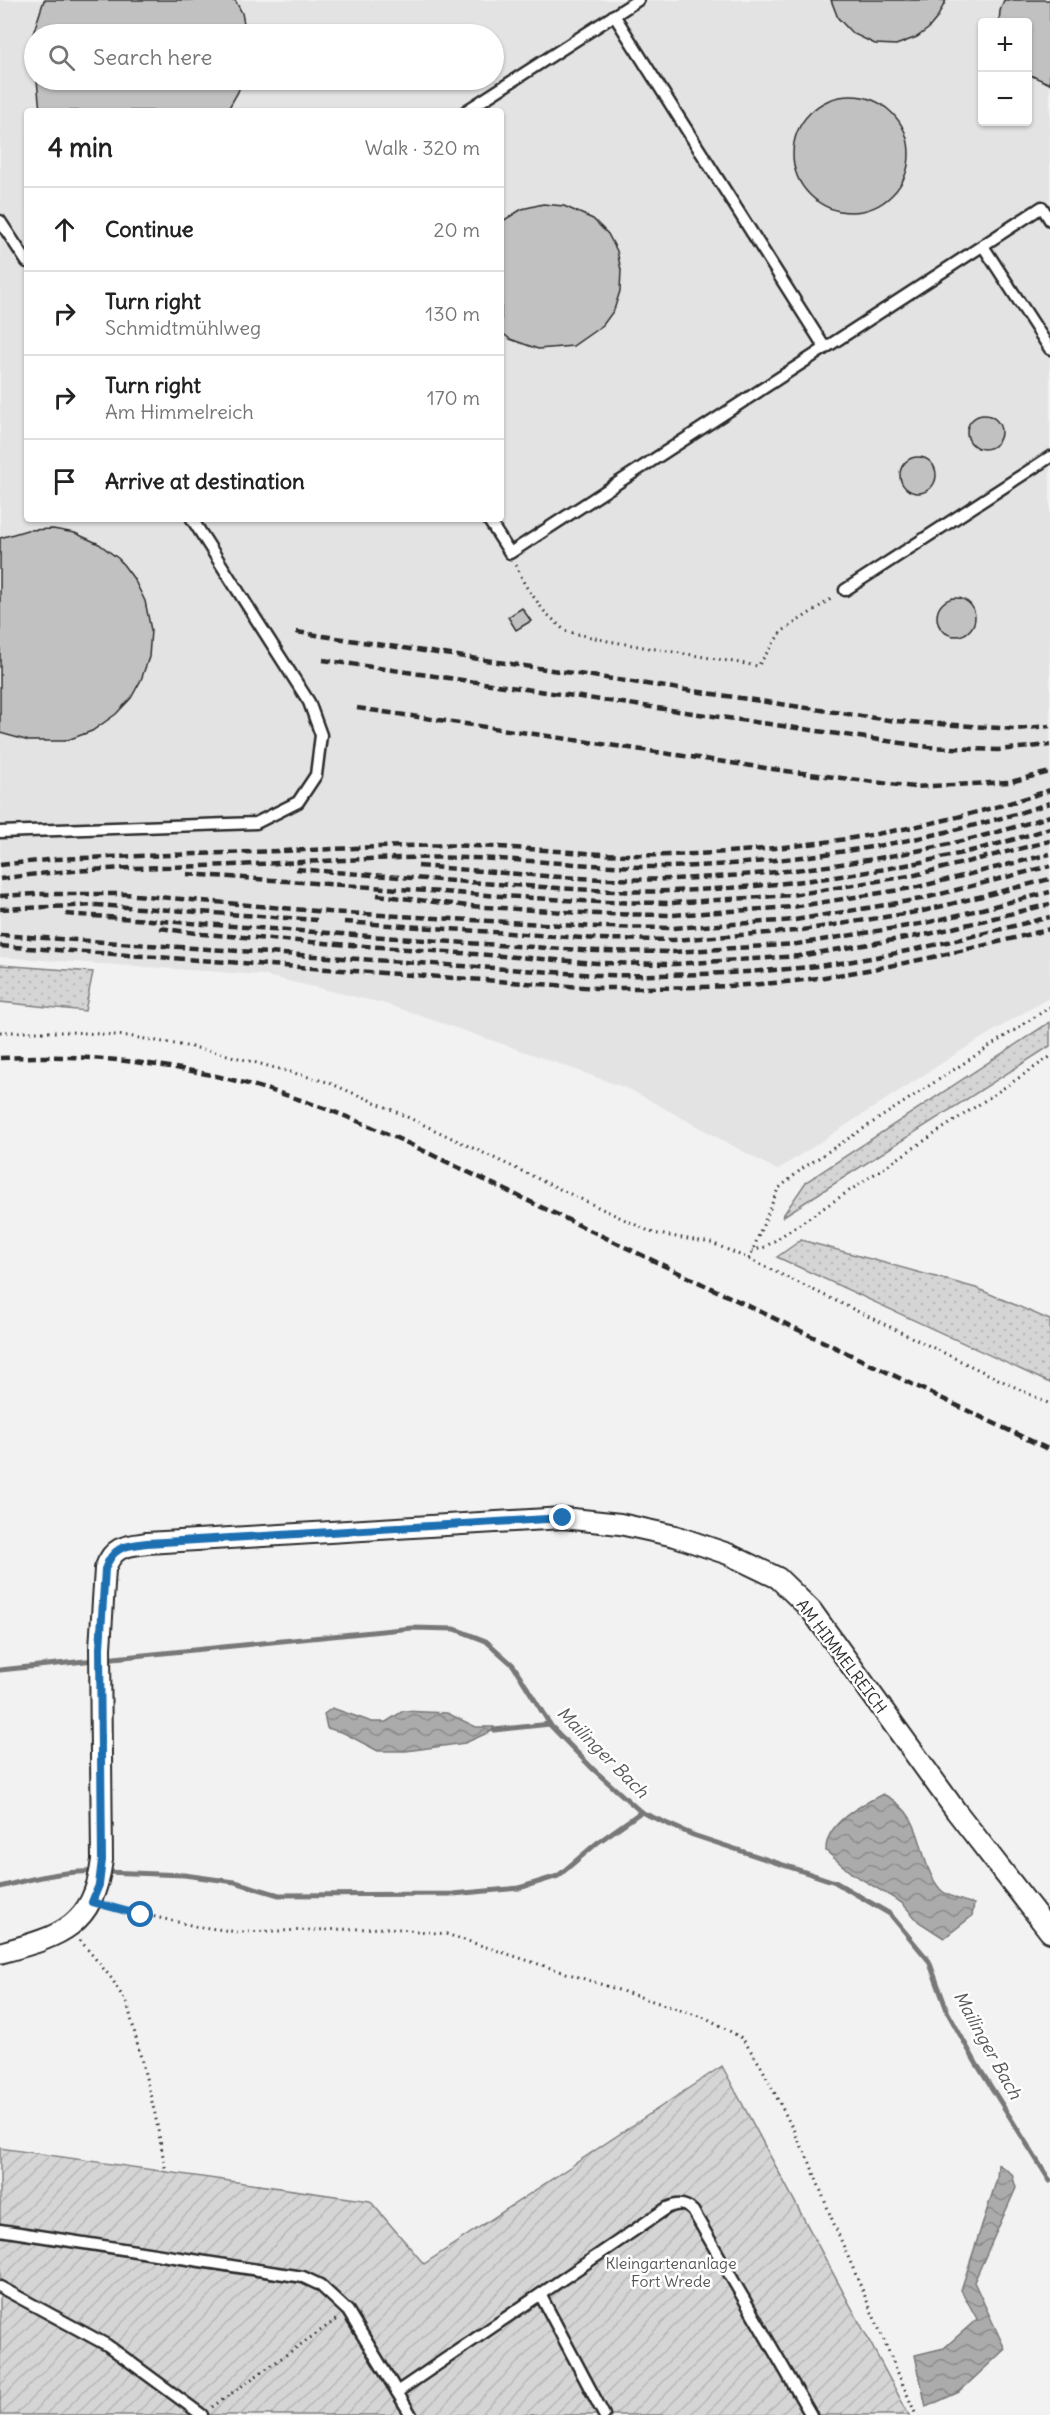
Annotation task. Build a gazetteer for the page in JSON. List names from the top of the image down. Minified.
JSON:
{"streets":{"street":["AM HIMMELREICH"]},"water":["Mailinger Bach"],"parks":["Kleingartenanlage Fort Wrede"],"page":{"map_buttons":["+","−"],"search":"Search here","heading":["4 min","Walk · 320 m"],"list":[["Continue","20 m"],["Turn right","Schmidtmühlweg","130 m"],["Turn right","Am Himmelreich","170 m"],"Arrive at destination"]}}
